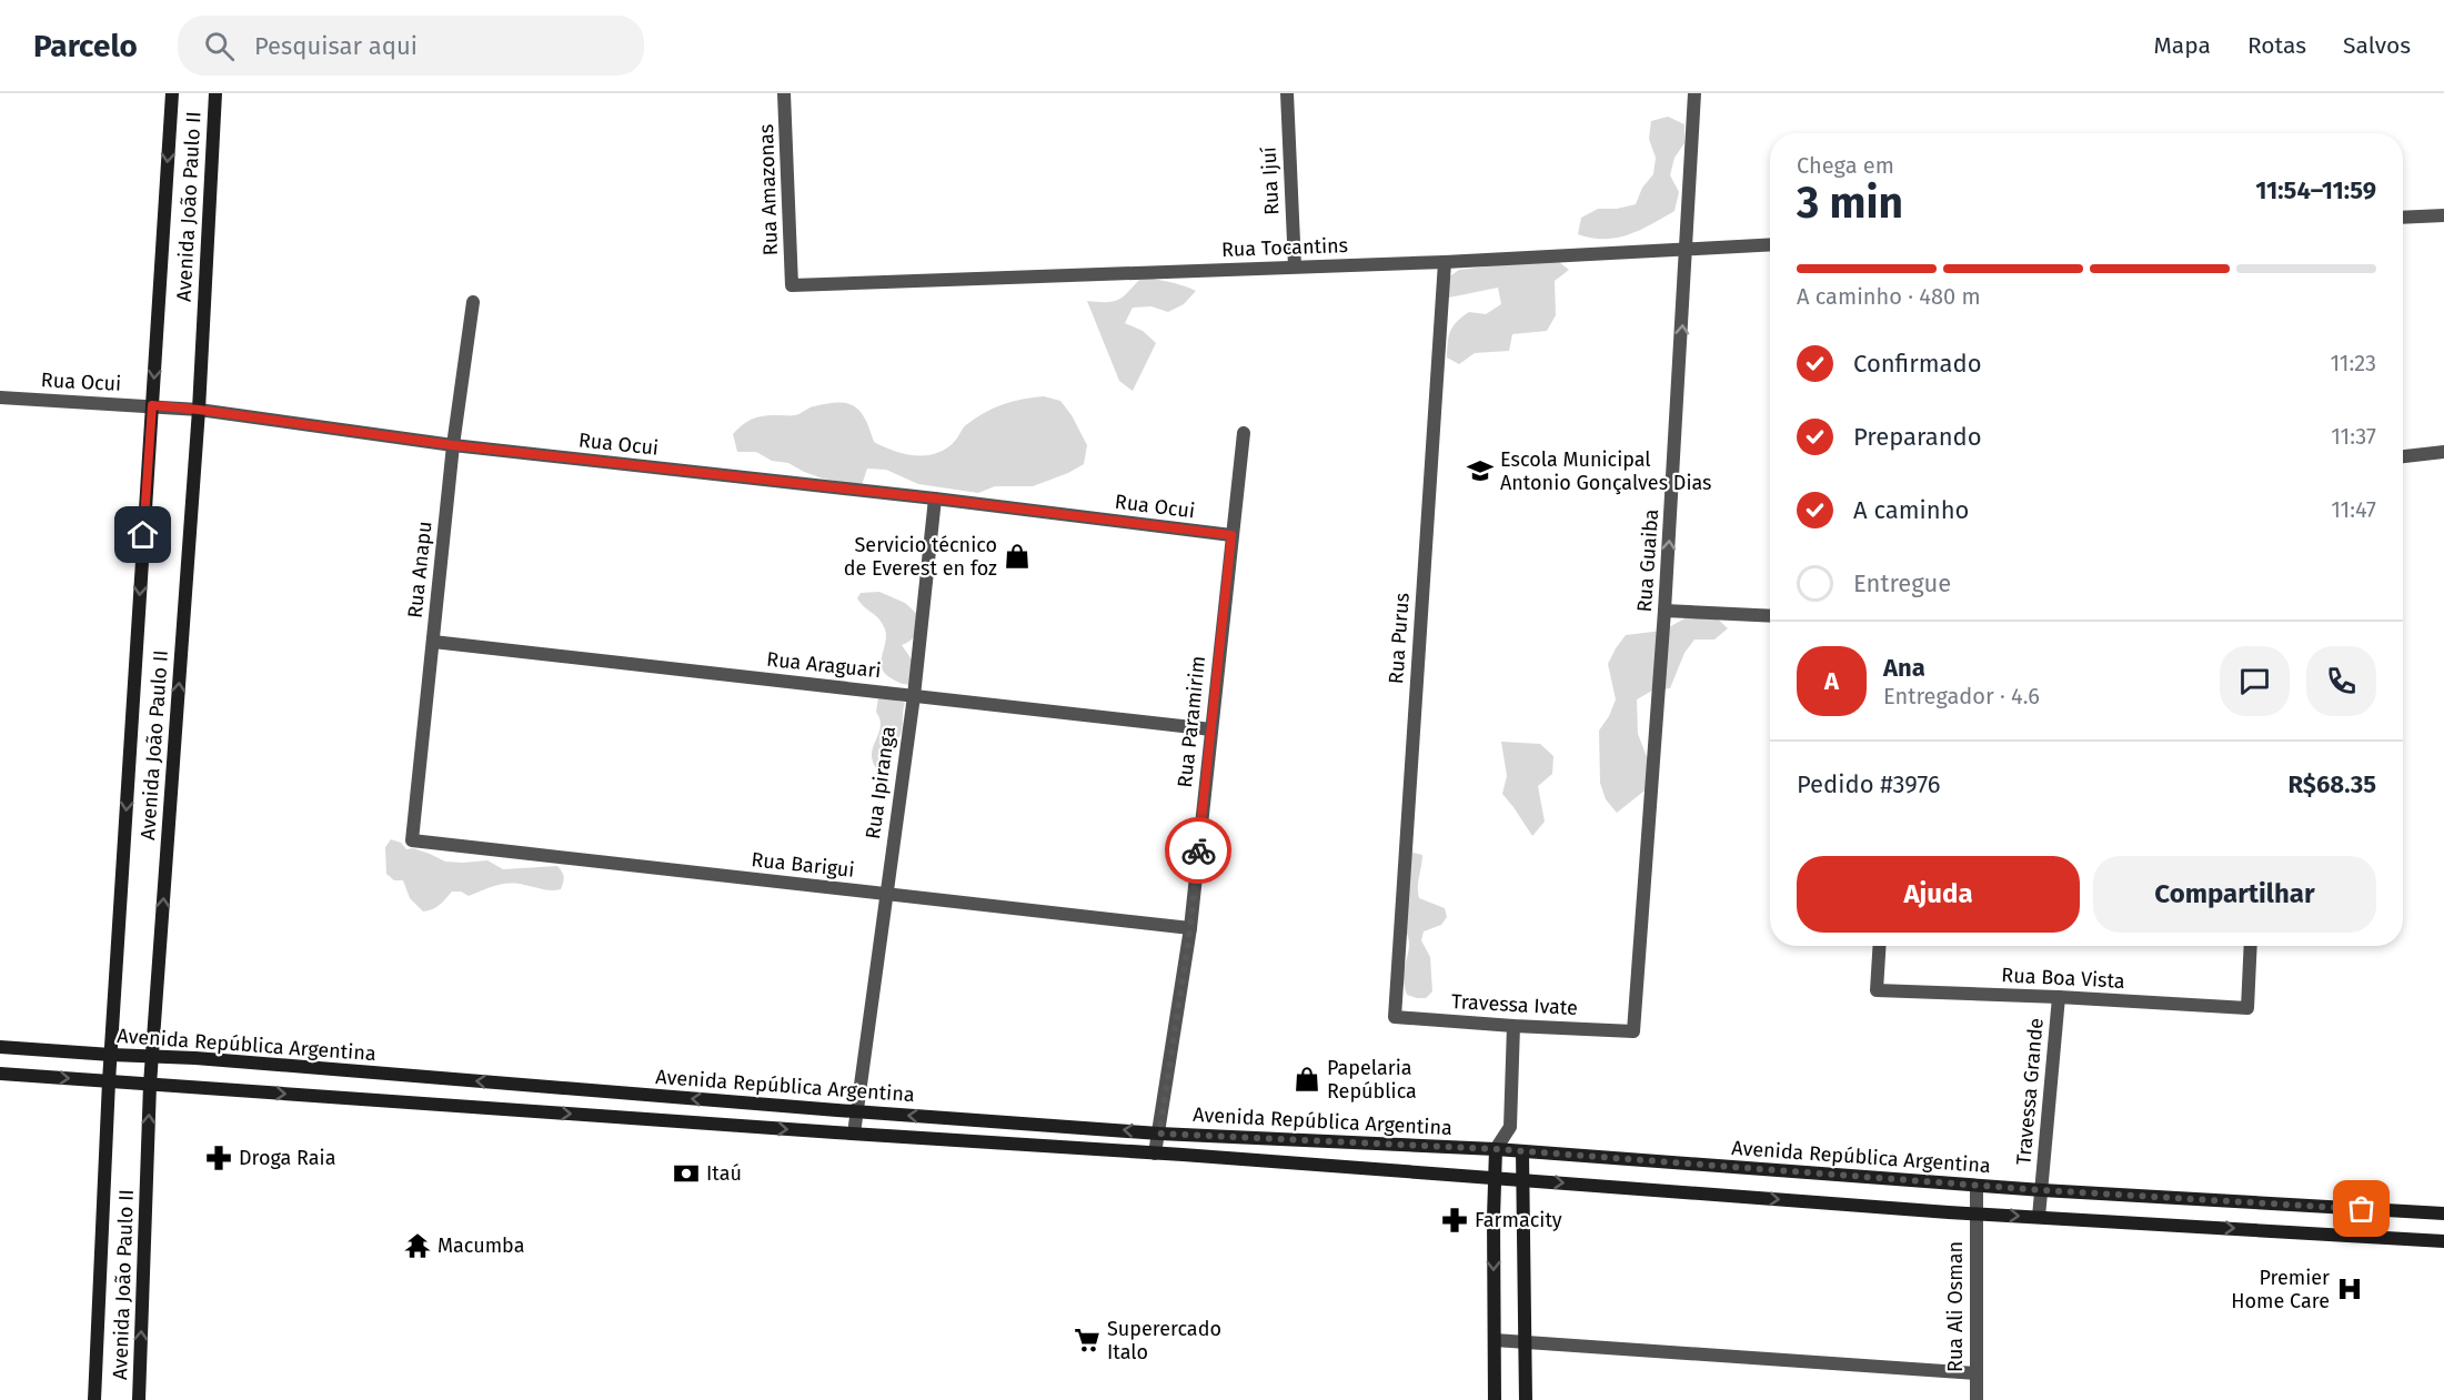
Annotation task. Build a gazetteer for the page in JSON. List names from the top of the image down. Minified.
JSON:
{"streets":{"main road":["Avenida João Paulo II","Avenida República Argentina"],"street":["Rua Ijuí","Rua Amazonas","Rua Tocantins","Rua Ocui","Rua Guaiba","Rua Anapu","Rua Purus","Rua Araguari","Rua Paramirim","Rua Ipiranga","Rua Barigui","Rua Boa Vista","Travessa Ivate","Travessa Grande","Rua Ali Osman"]},"crossings":[["Rua Ijuí","Rua Tocantins"],["Rua Amazonas","Rua Tocantins"],["Avenida João Paulo II","Rua Ocui"],["Avenida João Paulo II","Avenida República Argentina"],["Rua Tocantins","Rua Guaiba"],["Rua Tocantins","Rua Purus"],["Rua Ocui","Rua Anapu"],["Rua Ocui","Rua Paramirim"],["Rua Ocui","Rua Ipiranga"],["Rua Guaiba","Travessa Ivate"],["Rua Anapu","Rua Araguari"],["Rua Anapu","Rua Barigui"],["Rua Purus","Travessa Ivate"],["Rua Araguari","Rua Paramirim"],["Rua Araguari","Rua Ipiranga"],["Rua Paramirim","Rua Barigui"],["Rua Paramirim","Avenida República Argentina"],["Rua Ipiranga","Rua Barigui"],["Rua Ipiranga","Avenida República Argentina"],["Rua Boa Vista","Travessa Grande"],["Avenida República Argentina","Travessa Grande"],["Avenida República Argentina","Rua Ali Osman"]],"one_way":["Rua Guaiba"],"places":{"school or university":["Escola Municipal Antonio Gonçalves Dias"],"shop":["Servicio técnico de Everest en foz","Papelaria República"],"pharmacy":["Droga Raia","Farmacity"],"bank":["Itaú"],"temple":["Macumba"],"hospital":["Premier Home Care"],"supermarket":["Superercado Italo"]},"page":{"header":"Parcelo","search":"Pesquisar aqui","nav":["Mapa","Rotas","Salvos"],"heading":["3 min","Chega em","11:54–11:59"],"panel":["Ana","Entregador · 4.6","Pedido #3976","R$68.35"],"bar":"A caminho · 480 m","list":[["Confirmado","11:23"],["Preparando","11:37"],["A caminho","11:47"],"Entregue"],"round":"A","buttons":["Ajuda","Compartilhar"]}}
